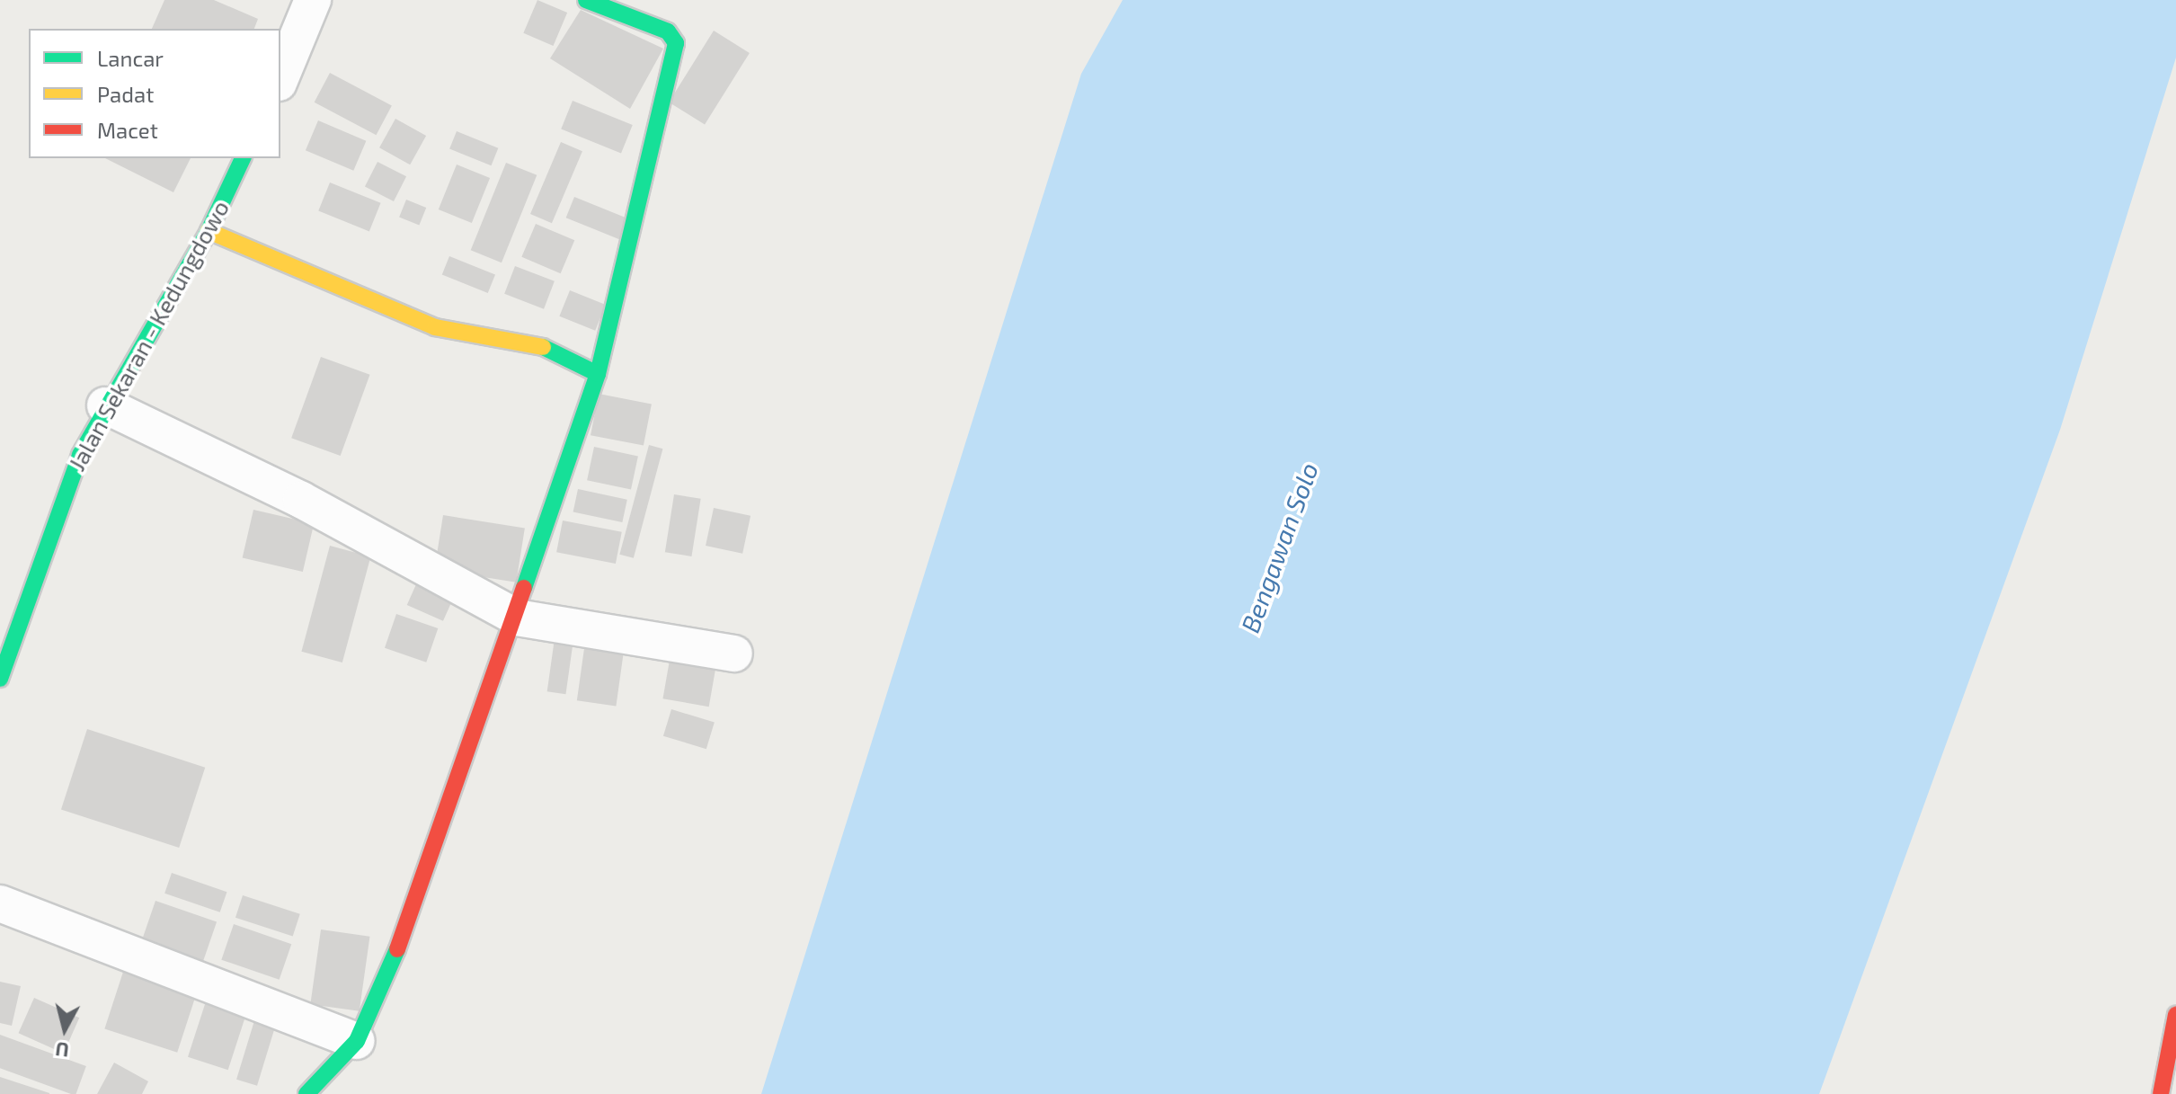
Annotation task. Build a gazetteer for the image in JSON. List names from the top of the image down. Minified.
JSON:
{"streets":{"street":["Jalan Sekaran - Kedungdowo"]},"water":["Bengawan Solo"],"legend":["Lancar","Padat","Macet"],"north":"bottom"}
